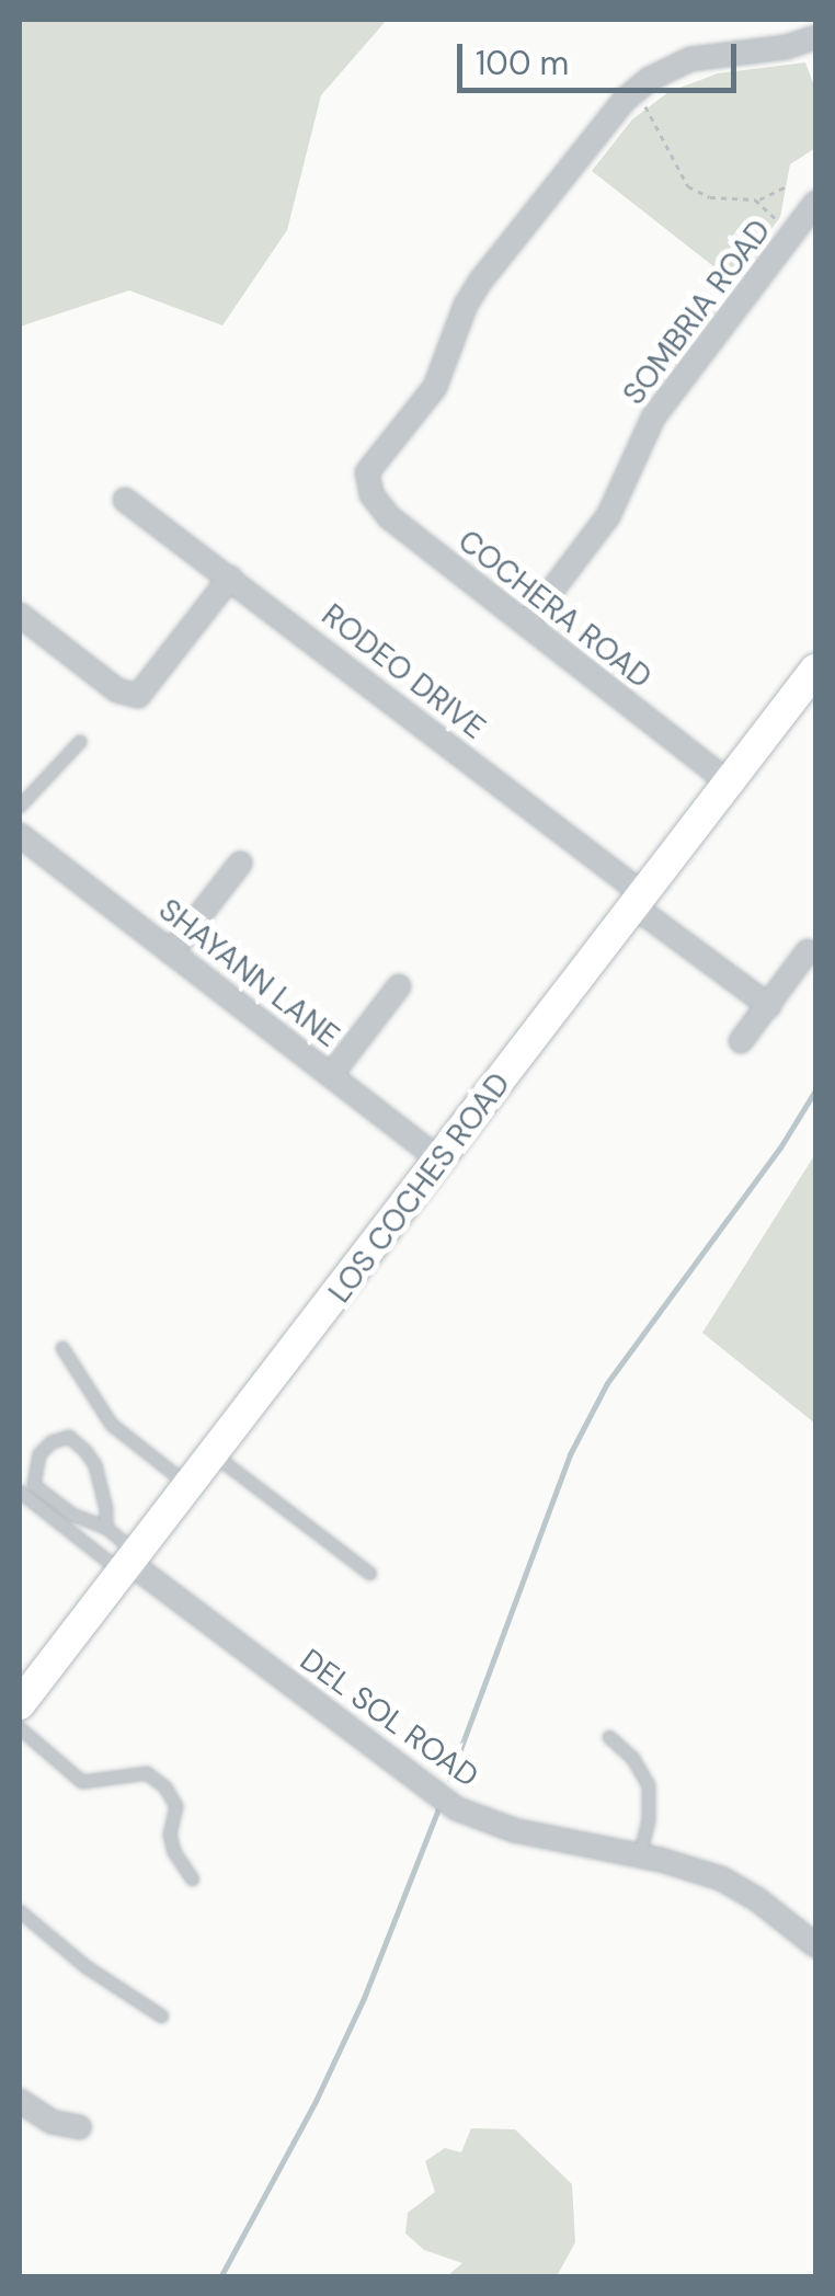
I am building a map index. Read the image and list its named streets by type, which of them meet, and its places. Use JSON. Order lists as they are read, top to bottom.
{
  "streets": {
    "main road": ["LOS COCHES ROAD"],
    "street": [
      "SOMBRIA ROAD",
      "COCHERA ROAD",
      "RODEO DRIVE",
      "SHAYANN LANE",
      "DEL SOL ROAD"
    ]
  },
  "crossings": [
    ["SOMBRIA ROAD", "COCHERA ROAD"],
    ["COCHERA ROAD", "LOS COCHES ROAD"],
    ["RODEO DRIVE", "LOS COCHES ROAD"],
    ["SHAYANN LANE", "LOS COCHES ROAD"],
    ["LOS COCHES ROAD", "DEL SOL ROAD"]
  ],
  "scale_bar": "100 m"
}
